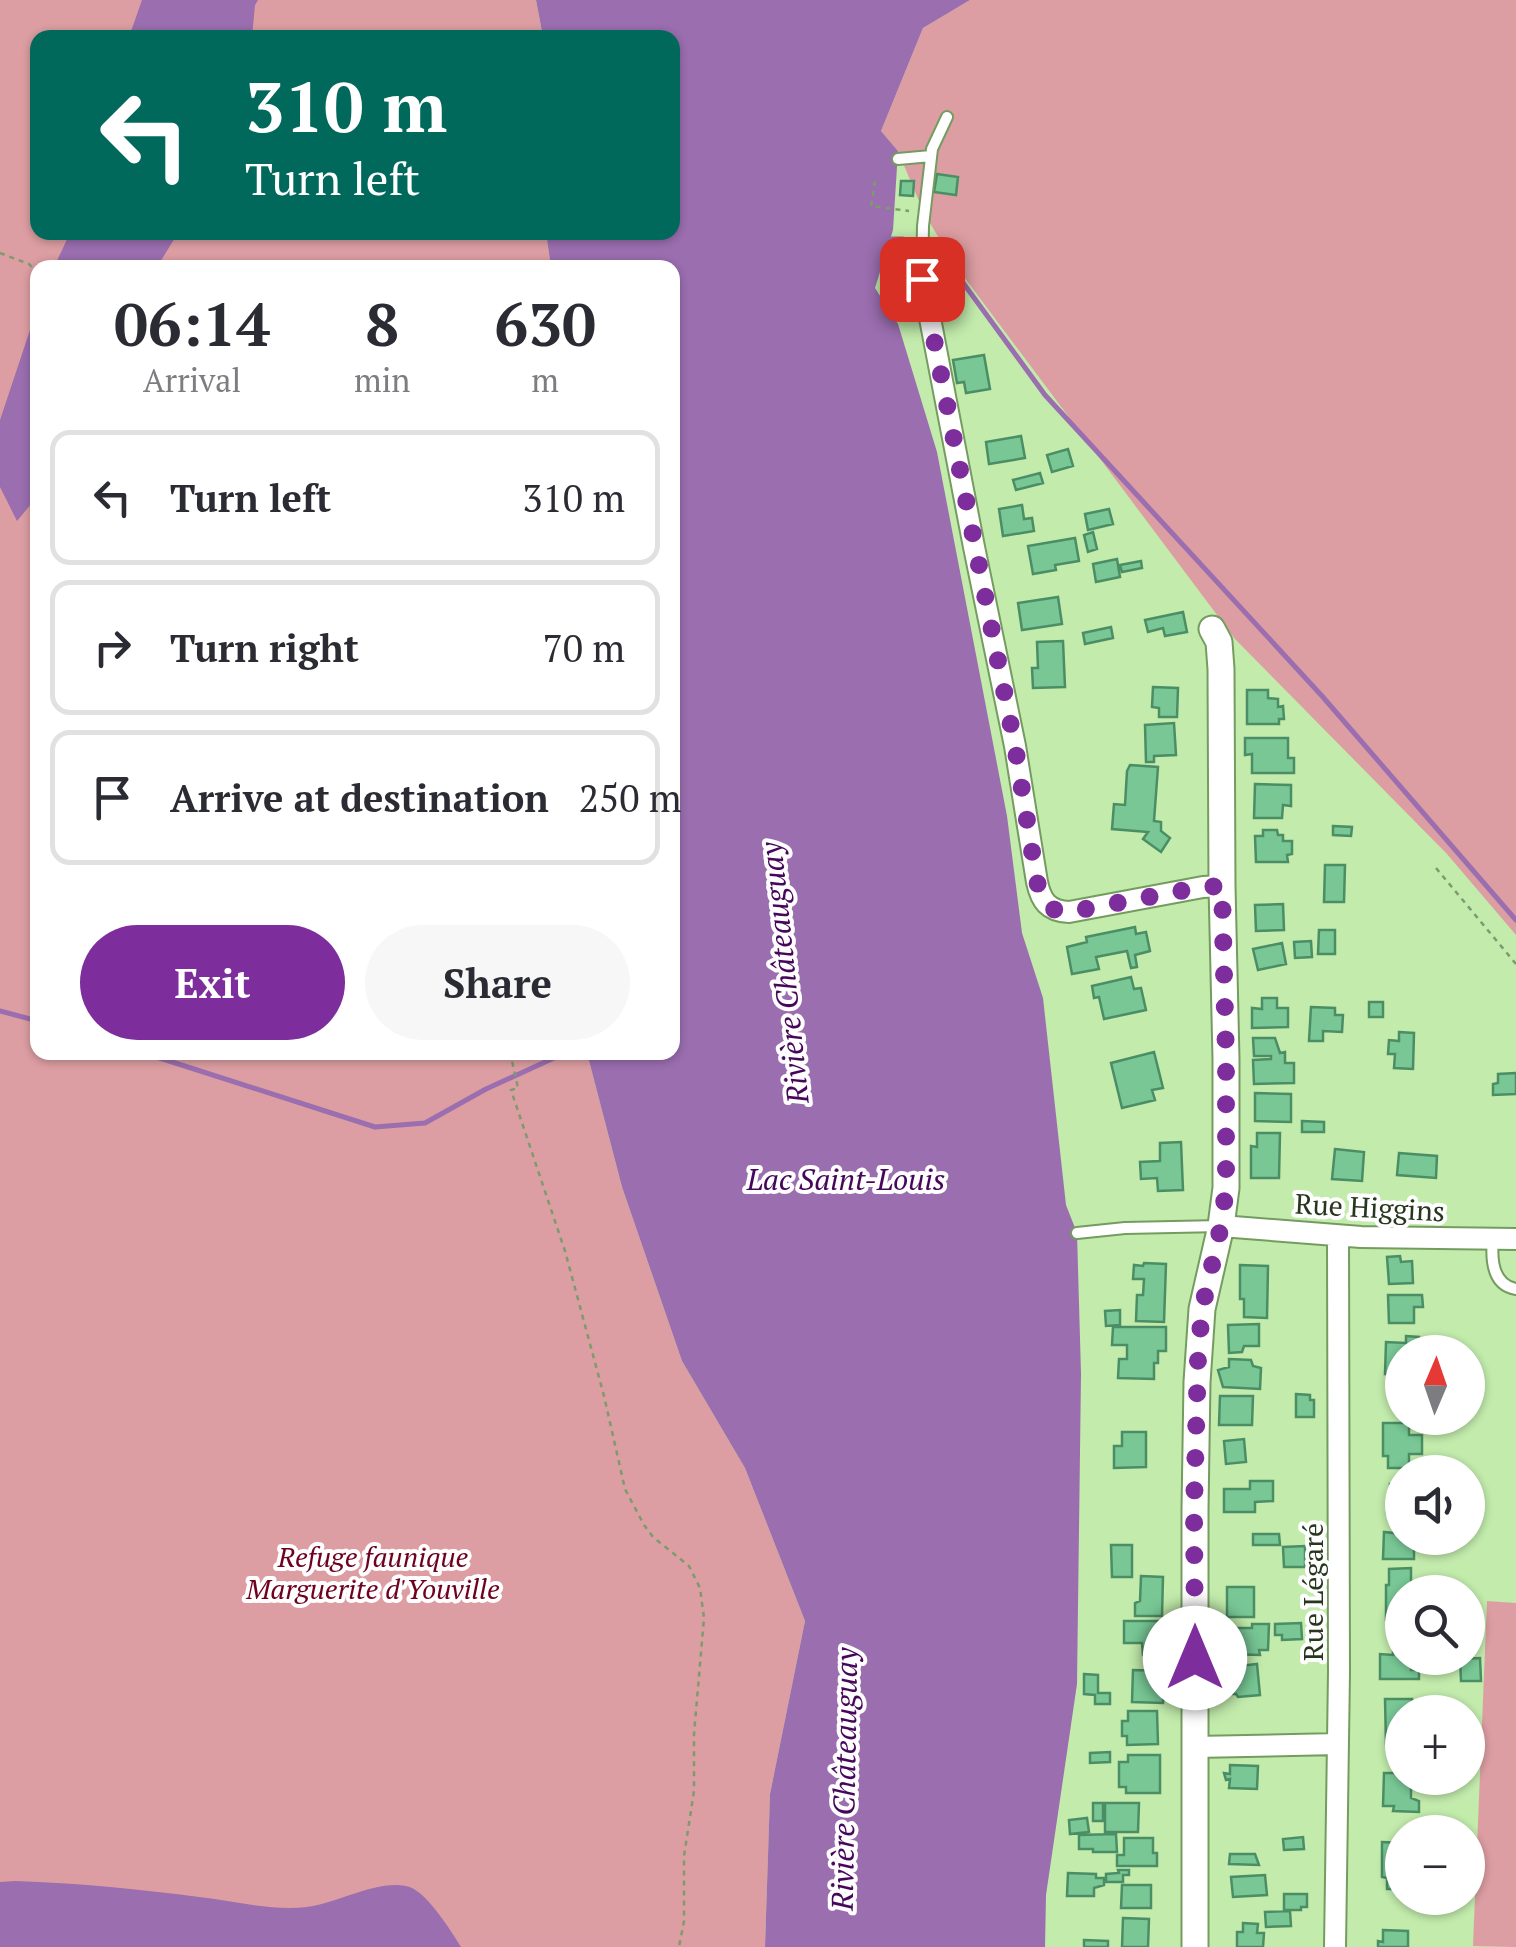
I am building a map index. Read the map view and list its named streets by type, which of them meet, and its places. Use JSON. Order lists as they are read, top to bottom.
{
  "streets": {
    "street": ["Rue Higgins", "Rue Légaré"]
  },
  "crossings": [
    ["Rue Higgins", "Rue Légaré"]
  ],
  "water": ["Rivière Châteauguay", "Lac Saint-Louis"],
  "parks": ["Refuge faunique Marguerite d'Youville"],
  "north": "top",
  "page": {
    "turn": ["310 m", "Turn left"],
    "eta": [
      "06:14",
      "Arrival",
      "8",
      "min",
      "630",
      "m"
    ],
    "list": [
      {
        "name": "Turn left",
        "value": "310 m"
      },
      {
        "name": "Turn right",
        "value": "70 m"
      },
      {
        "name": "Arrive at destination",
        "value": "250 m"
      }
    ],
    "buttons": ["Exit", "Share"],
    "map_buttons": ["+", "−"]
  }
}
